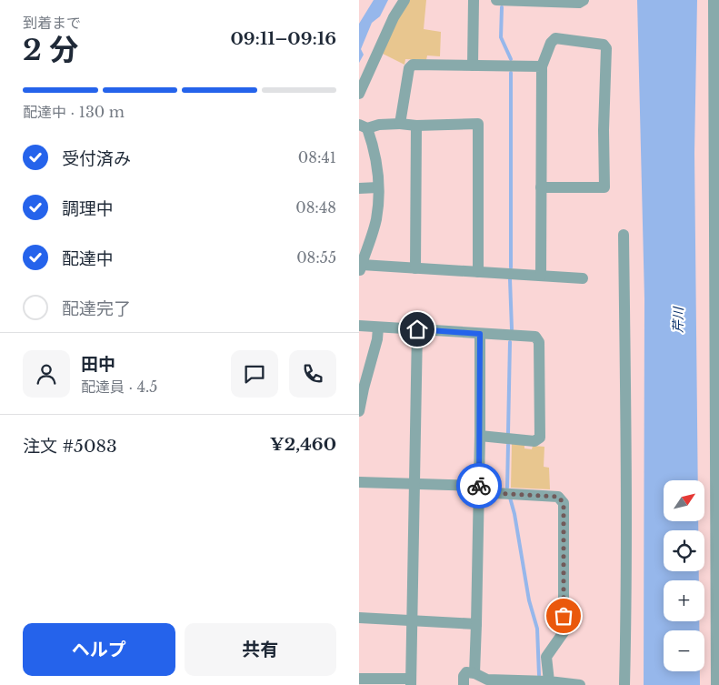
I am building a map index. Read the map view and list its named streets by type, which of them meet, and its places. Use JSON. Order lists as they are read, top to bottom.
{
  "water": ["芹川"],
  "north": "top right",
  "page": {
    "heading": ["2 分", "到着まで", "09:11–09:16"],
    "panel": [
      "田中",
      "配達員 · 4.5",
      "注文 #5083",
      "¥2,460"
    ],
    "bar": "配達中 · 130 m",
    "list": [
      ["受付済み", "08:41"],
      ["調理中", "08:48"],
      ["配達中", "08:55"],
      "配達完了"
    ],
    "map_buttons": ["+", "−"],
    "buttons": ["ヘルプ", "共有"]
  }
}
